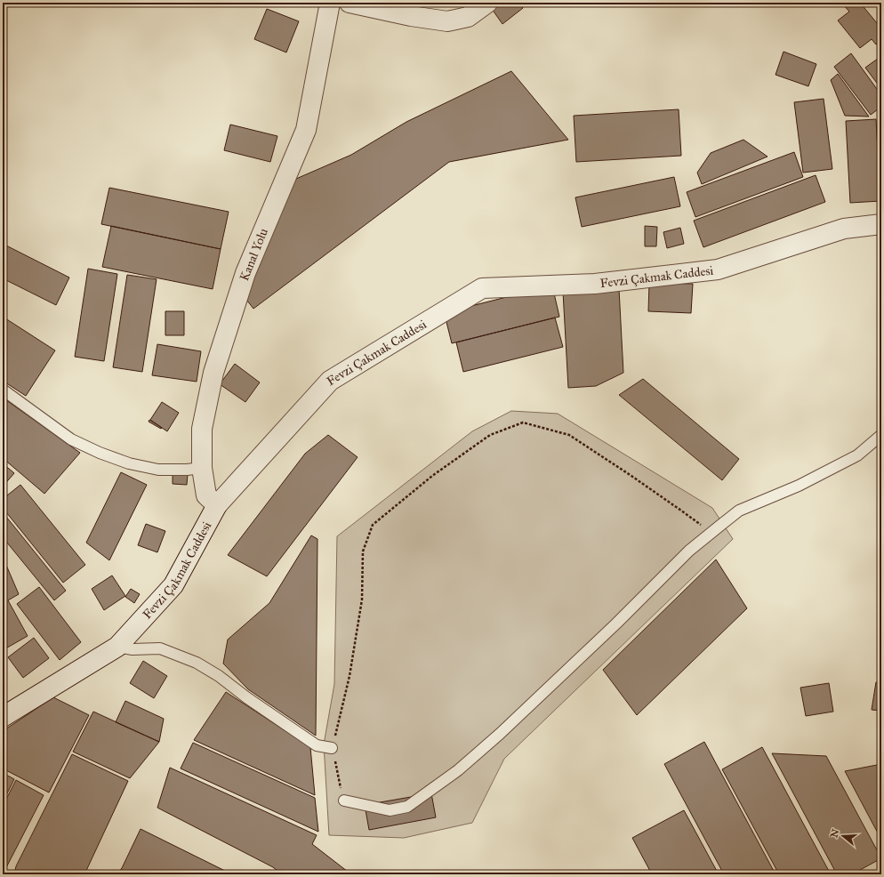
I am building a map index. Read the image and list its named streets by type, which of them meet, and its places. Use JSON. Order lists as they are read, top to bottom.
{
  "streets": {
    "street": ["Kanal Yolu", "Fevzi Çakmak Caddesi"]
  },
  "crossings": [
    ["Kanal Yolu", "Fevzi Çakmak Caddesi"]
  ],
  "north": "left"
}
